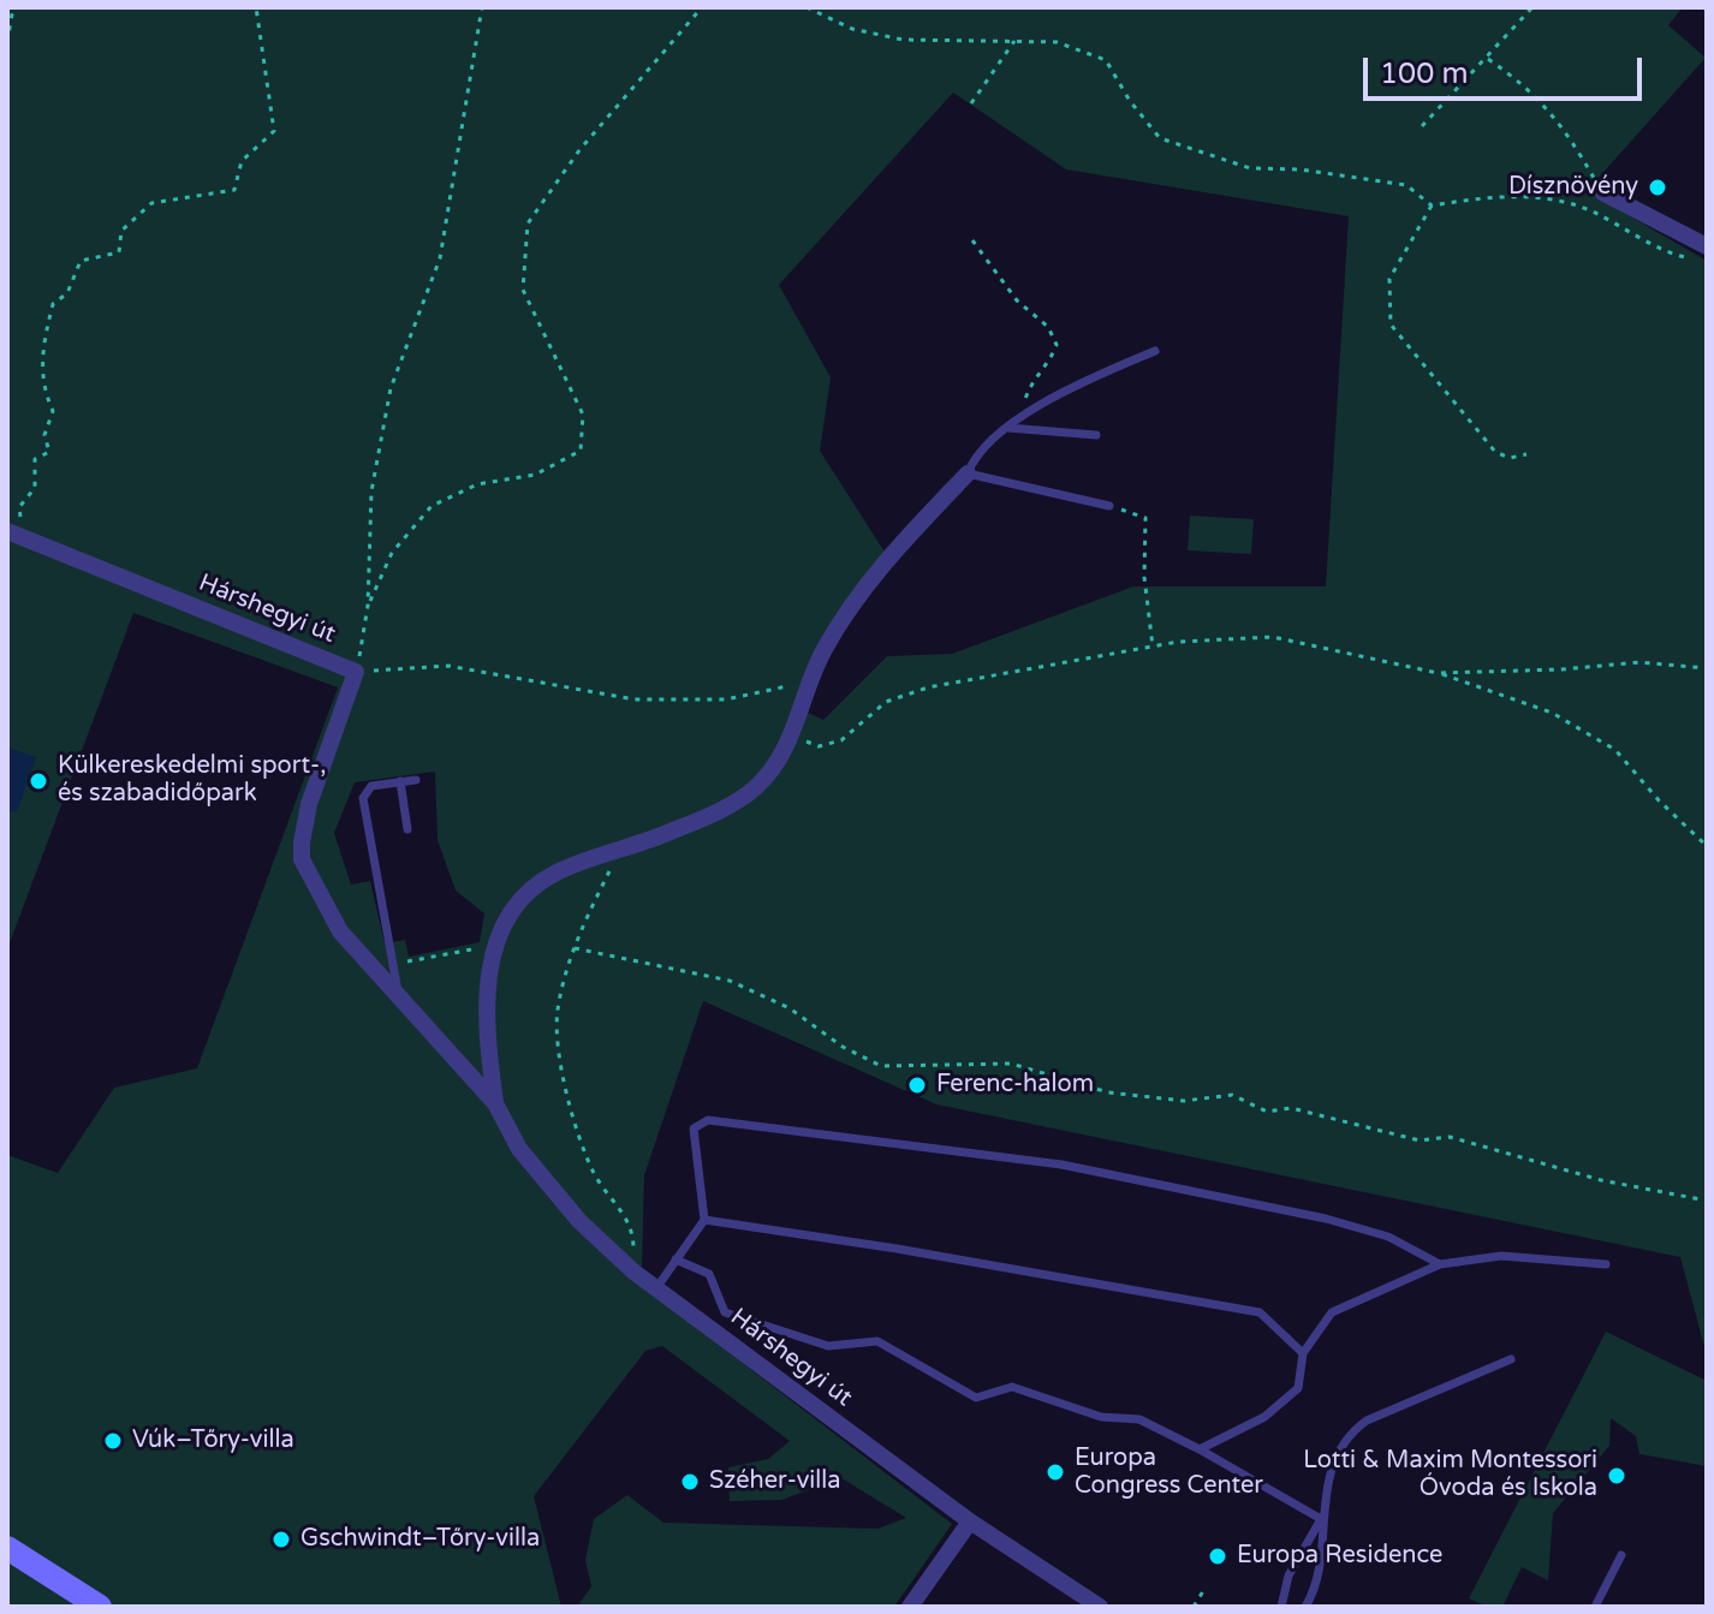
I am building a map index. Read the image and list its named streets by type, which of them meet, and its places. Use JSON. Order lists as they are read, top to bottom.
{
  "streets": {
    "street": ["Hárshegyi út"]
  },
  "places": [
    "Dísznövény",
    "Külkereskedelmi sport-, és szabadidőpark",
    "Ferenc-halom",
    "Vúk–Tőry-villa",
    "Europa Congress Center",
    "Lotti & Maxim Montessori Óvoda és Iskola",
    "Széher-villa",
    "Gschwindt–Tőry-villa",
    "Europa Residence"
  ],
  "scale_bar": "100 m"
}
